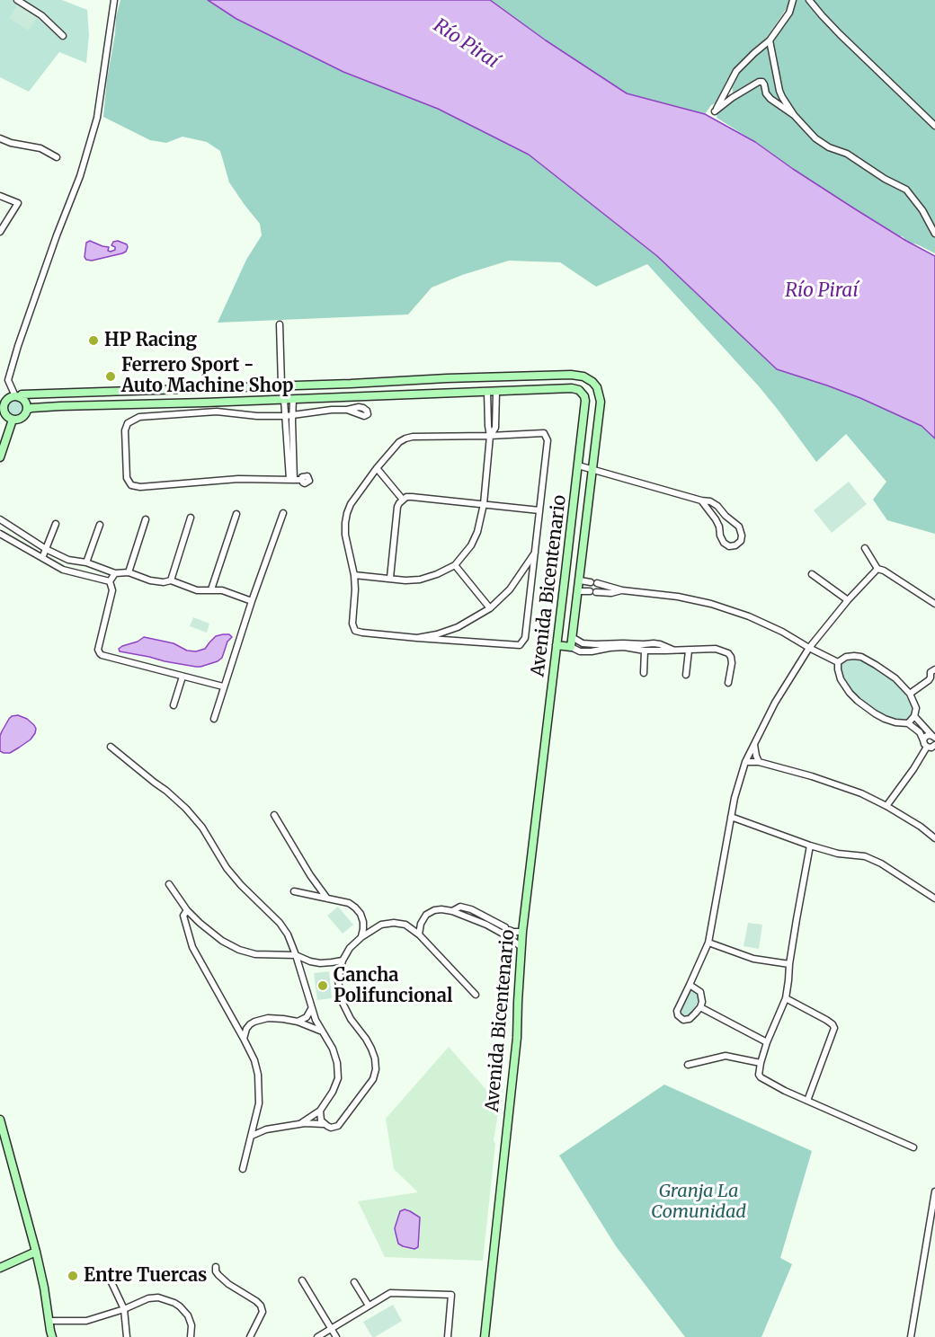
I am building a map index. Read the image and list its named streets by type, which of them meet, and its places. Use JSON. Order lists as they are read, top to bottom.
{
  "streets": {
    "street": ["Avenida Bicentenario"]
  },
  "water": ["Río Piraí"],
  "parks": ["Granja La Comunidad"],
  "places": [
    "HP Racing",
    "Ferrero Sport - Auto Machine Shop",
    "Cancha Polifuncional",
    "Entre Tuercas"
  ]
}
